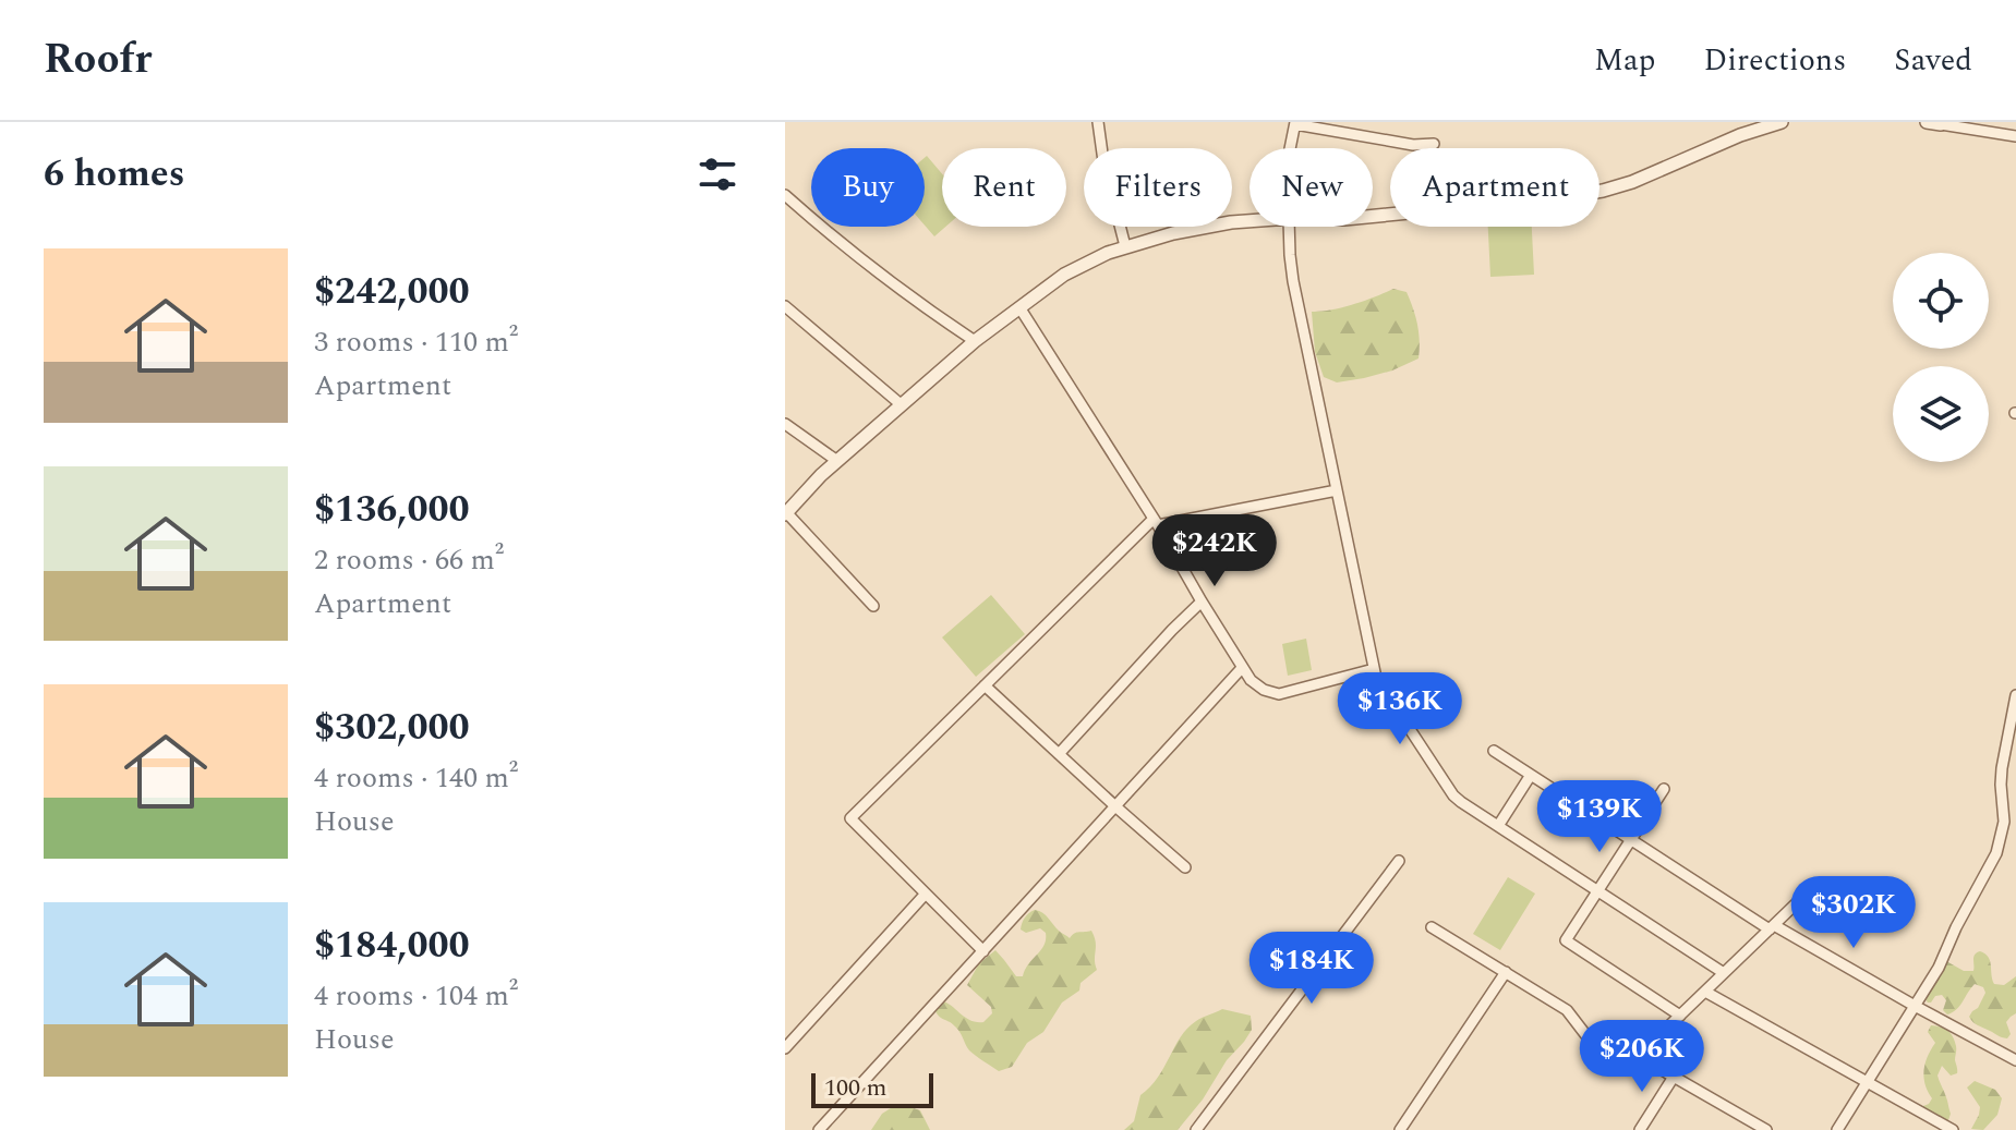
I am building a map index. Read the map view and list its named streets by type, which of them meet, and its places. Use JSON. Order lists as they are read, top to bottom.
{
  "scale_bar": "100 m",
  "page": {
    "header": "Roofr",
    "nav": ["Map", "Directions", "Saved"],
    "heading": "6 homes",
    "chip": [
      "Buy",
      "Rent",
      "Filters",
      "New",
      "Apartment"
    ],
    "list": [
      {
        "name": "$242,000",
        "note": "3 rooms · 110 m² · Apartment"
      },
      {
        "name": "$136,000",
        "note": "2 rooms · 66 m² · Apartment"
      },
      {
        "name": "$302,000",
        "note": "4 rooms · 140 m² · House"
      },
      {
        "name": "$184,000",
        "note": "4 rooms · 104 m² · House"
      }
    ],
    "price": [
      "$242K",
      "$136K",
      "$139K",
      "$302K",
      "$184K",
      "$206K"
    ],
    "scale": "100 m"
  }
}
